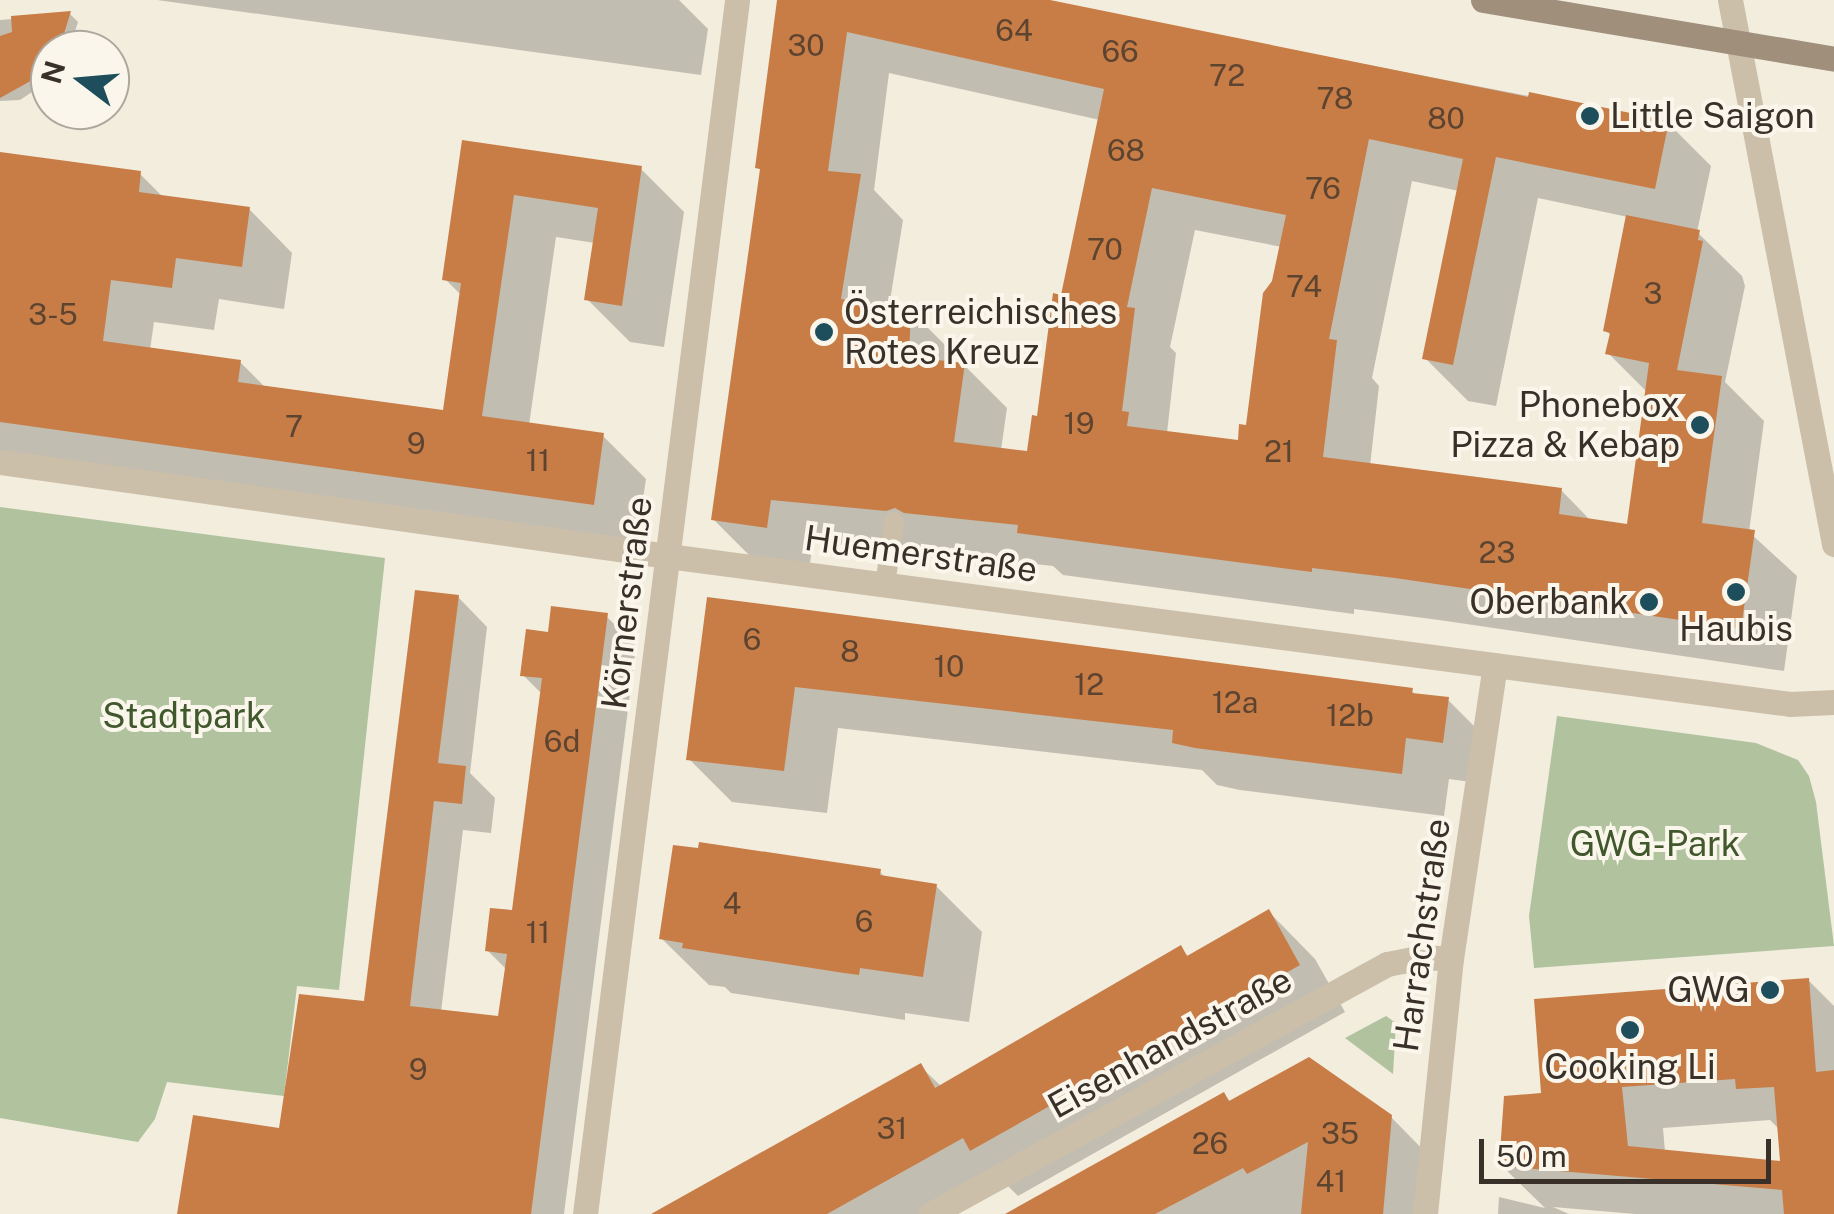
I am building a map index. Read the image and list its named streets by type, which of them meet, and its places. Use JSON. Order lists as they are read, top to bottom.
{
  "streets": {
    "street": [
      "Huemerstraße",
      "Körnerstraße",
      "Harrachstraße",
      "Eisenhandstraße"
    ]
  },
  "crossings": [
    ["Huemerstraße", "Körnerstraße"],
    ["Huemerstraße", "Harrachstraße"],
    ["Harrachstraße", "Eisenhandstraße"]
  ],
  "parks": ["Stadtpark", "GWG-Park"],
  "places": [
    "Little Saigon",
    "Österreichisches Rotes Kreuz",
    "Phonebox Pizza & Kebap",
    "Haubis",
    "Oberbank",
    "GWG",
    "Cooking Li"
  ],
  "house_numbers": [
    "64",
    "30",
    "66",
    "72",
    "78",
    "80",
    "68",
    "76",
    "70",
    "74",
    "3",
    "3-5",
    "19",
    "7",
    "9",
    "21",
    "11",
    "23",
    "6",
    "8",
    "10",
    "12",
    "12a",
    "12b",
    "6d",
    "4",
    "6",
    "11",
    "9",
    "31",
    "35",
    "26",
    "41"
  ],
  "scale_bar": "50 m",
  "north": "left"
}
